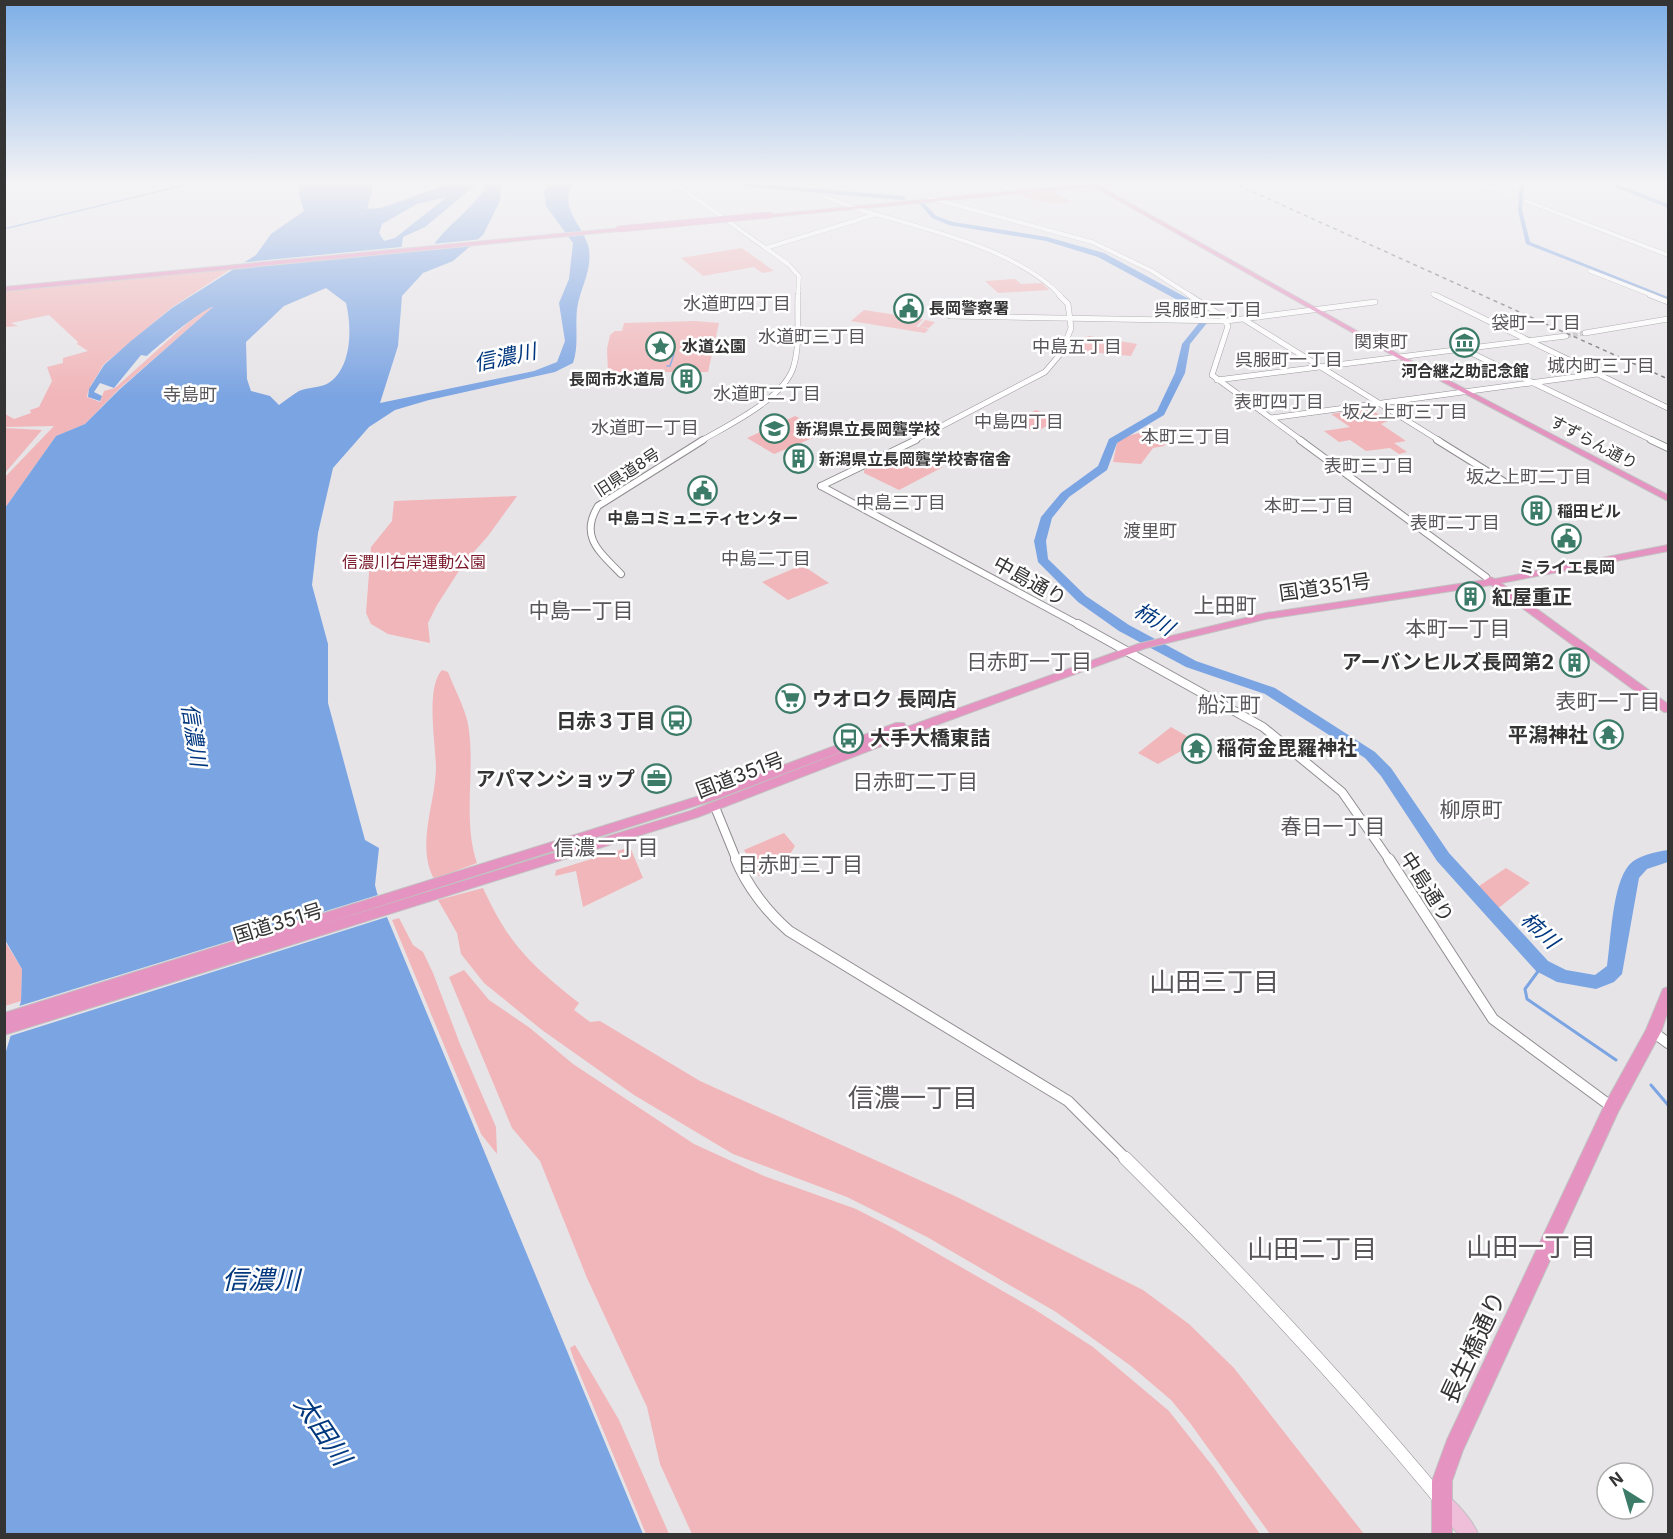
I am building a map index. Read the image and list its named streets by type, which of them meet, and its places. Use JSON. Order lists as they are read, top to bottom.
{
  "streets": {
    "highway": ["すずらん通り", "国道351号", "長生橋通り"],
    "street": ["旧県道8号", "中島通り"]
  },
  "crossings": [
    ["中島通り", "国道351号"],
    ["中島通り", "長生橋通り"]
  ],
  "districts": [
    "水道町四丁目",
    "呉服町二丁目",
    "袋町一丁目",
    "水道町三丁目",
    "関東町",
    "中島五丁目",
    "呉服町一丁目",
    "城内町三丁目",
    "水道町二丁目",
    "寺島町",
    "表町四丁目",
    "坂之上町三丁目",
    "中島四丁目",
    "水道町一丁目",
    "本町三丁目",
    "表町三丁目",
    "坂之上町二丁目",
    "中島三丁目",
    "本町二丁目",
    "表町二丁目",
    "渡里町",
    "中島二丁目",
    "上田町",
    "中島一丁目",
    "本町一丁目",
    "日赤町一丁目",
    "表町一丁目",
    "船江町",
    "日赤町二丁目",
    "柳原町",
    "春日一丁目",
    "信濃二丁目",
    "日赤町三丁目",
    "山田三丁目",
    "信濃一丁目",
    "山田一丁目",
    "山田二丁目"
  ],
  "water": ["信濃川", "柿川", "太田川"],
  "parks": ["信濃川右岸運動公園"],
  "places": {
    "public building": ["長岡警察署", "中島コミュニティセンター", "ミライエ長岡"],
    "museum": ["河合継之助記念館"],
    "place": ["水道公園"],
    "building": [
      "長岡市水道局",
      "新潟県立長岡聾学校寄宿舎",
      "稲田ビル",
      "紅屋重正",
      "アーバンヒルズ長岡第2"
    ],
    "school or university": ["新潟県立長岡聾学校"],
    "supermarket": ["ウオロク 長岡店"],
    "bus stop": ["日赤３丁目", "大手大橋東詰"],
    "temple": ["平潟神社", "稲荷金毘羅神社"],
    "office": ["アパマンショップ"]
  },
  "north": "top left"
}
